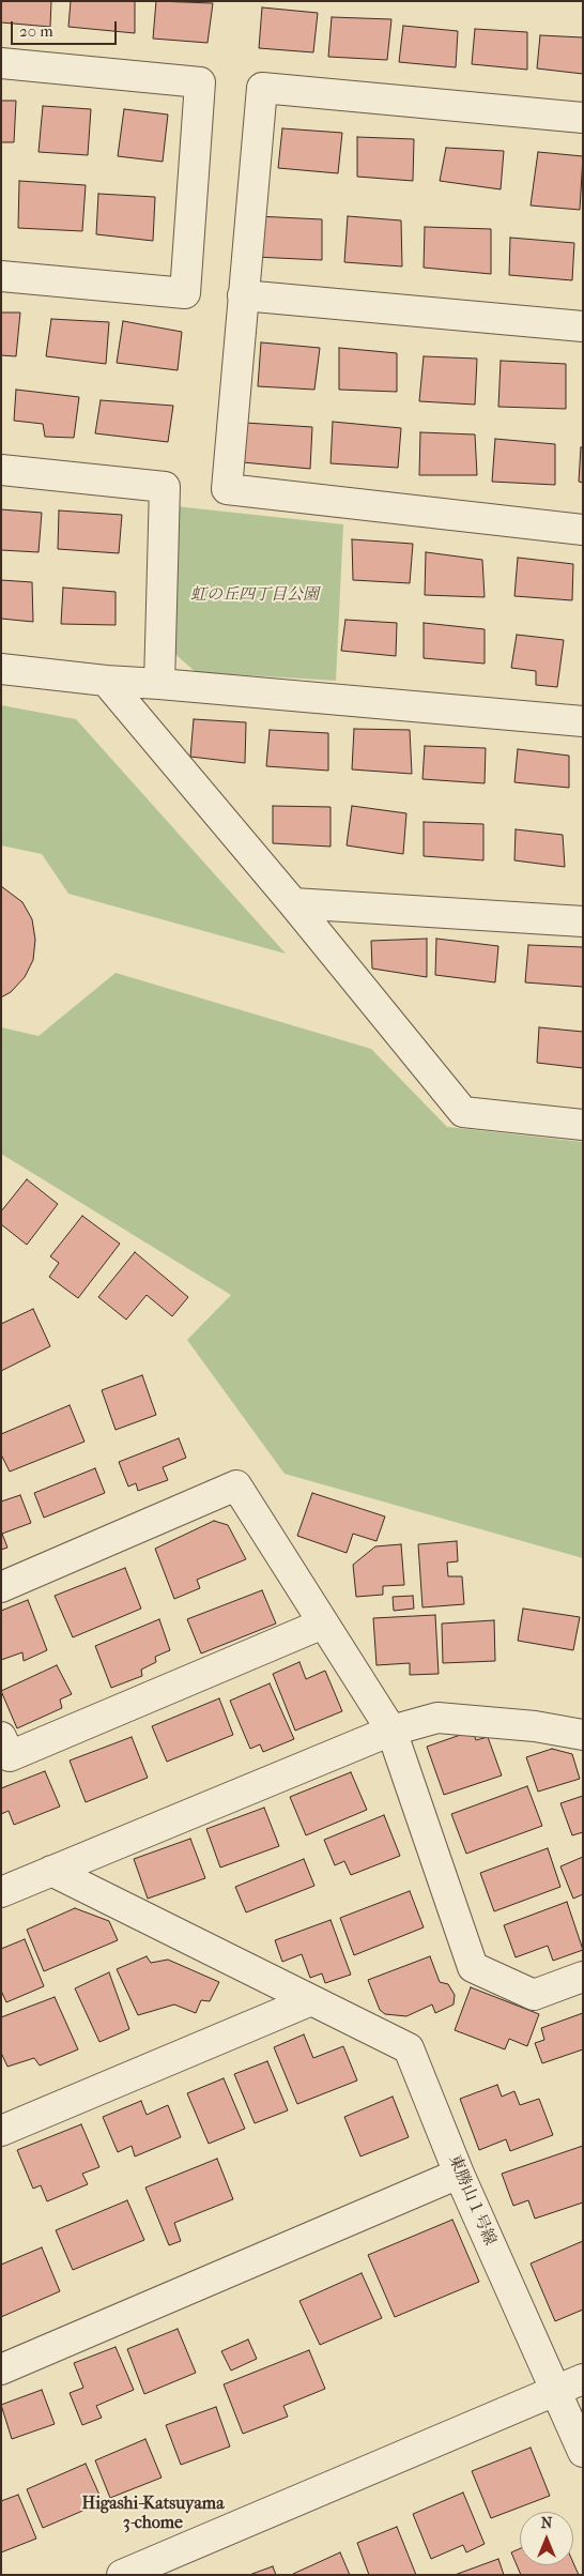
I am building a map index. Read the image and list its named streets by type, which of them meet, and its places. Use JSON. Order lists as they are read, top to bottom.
{
  "streets": {
    "street": ["東勝山１号線"]
  },
  "districts": ["Higashi-Katsuyama 3-chome"],
  "parks": ["虹の丘四丁目公園"],
  "scale_bar": "20 m",
  "north": "top"
}
